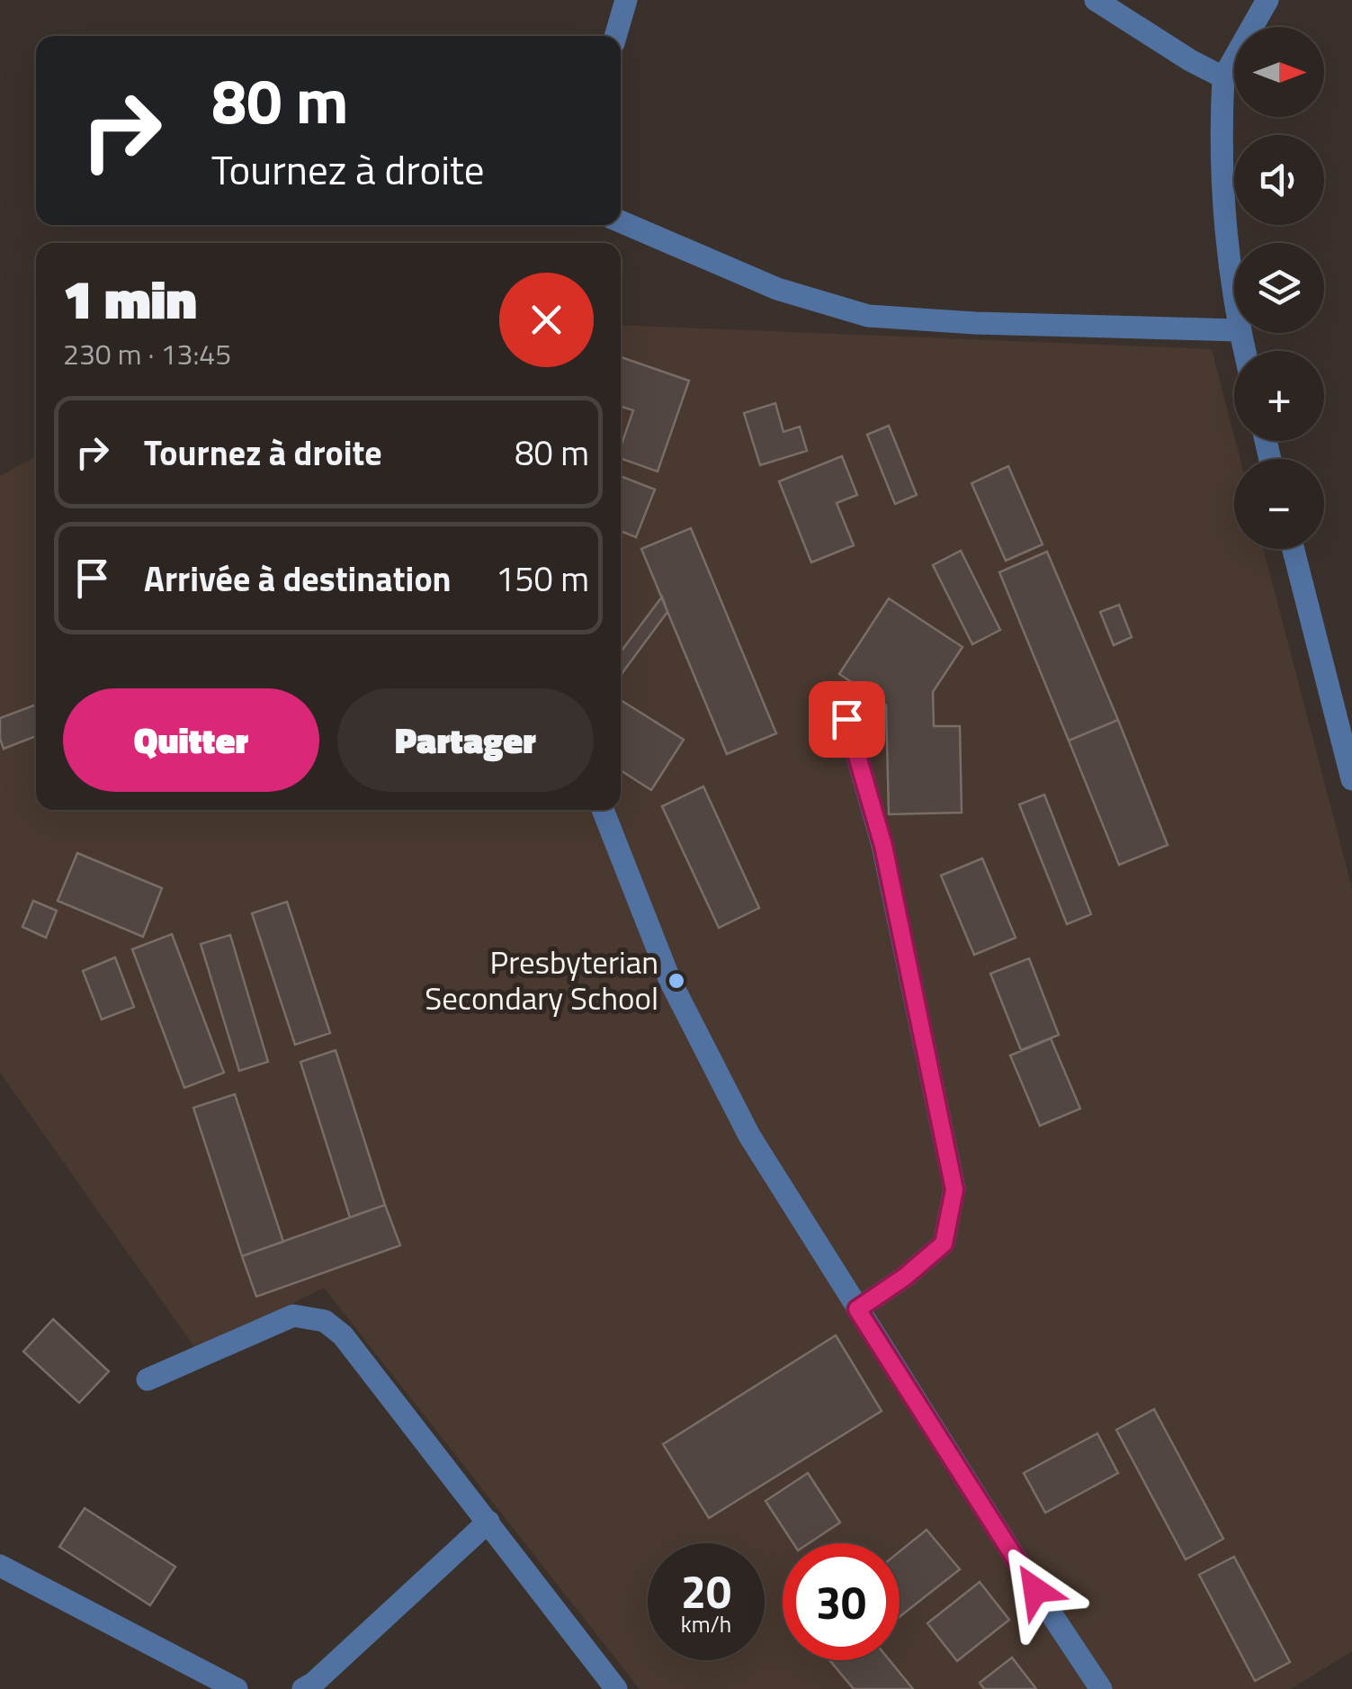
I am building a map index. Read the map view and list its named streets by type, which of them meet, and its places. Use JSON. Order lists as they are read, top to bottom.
{
  "places": ["Presbyterian Secondary School"],
  "north": "right",
  "page": {
    "map_buttons": ["+", "−"],
    "turn": ["80 m", "Tournez à droite"],
    "heading": ["1 min", "230 m · 13:45"],
    "list": [
      {
        "name": "Tournez à droite",
        "value": "80 m"
      },
      {
        "name": "Arrivée à destination",
        "value": "150 m"
      }
    ],
    "buttons": ["Quitter", "Partager"],
    "speed": "20 km/h",
    "limit": "30"
  }
}
